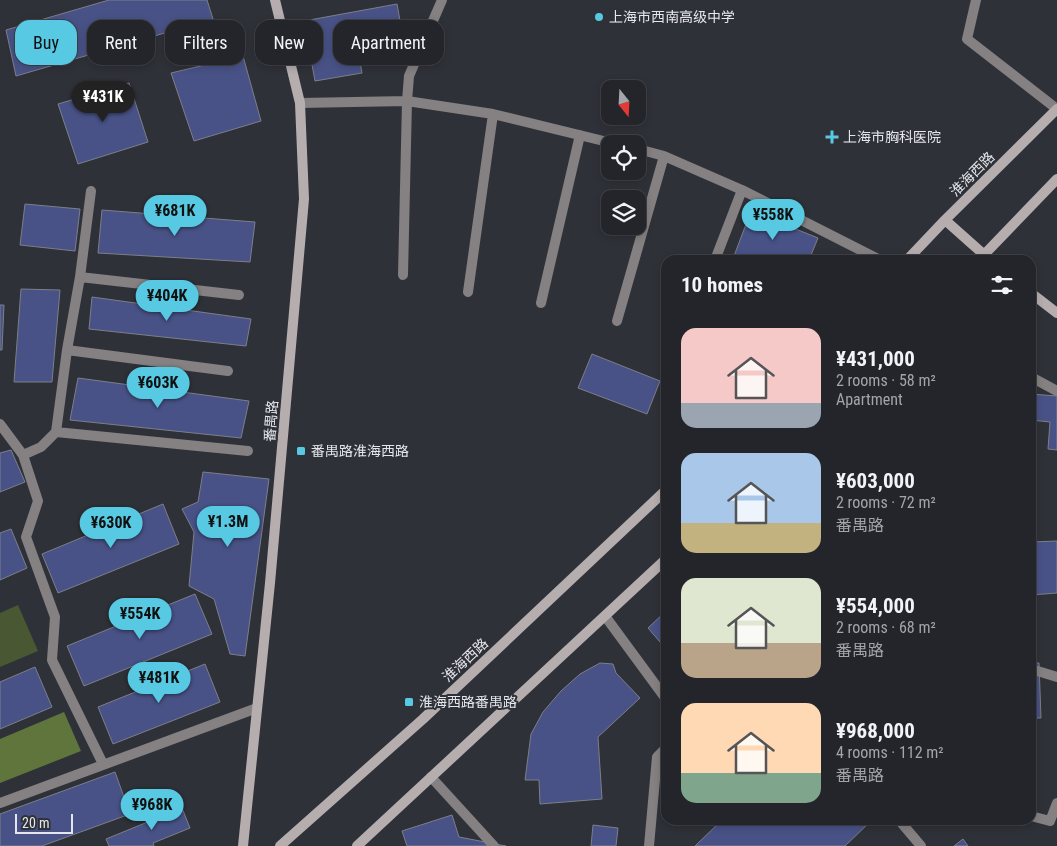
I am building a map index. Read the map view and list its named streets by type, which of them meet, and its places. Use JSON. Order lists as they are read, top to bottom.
{
  "streets": {
    "main road": ["淮海西路", "番禺路"]
  },
  "places": {
    "other": ["上海市西南高级中学"],
    "health": ["上海市胸科医院"],
    "transit": ["番禺路淮海西路", "淮海西路番禺路"]
  },
  "scale_bar": "20 m",
  "north": "bottom",
  "page": {
    "chip": [
      "Buy",
      "Rent",
      "Filters",
      "New",
      "Apartment"
    ],
    "price": [
      "¥431K",
      "¥681K",
      "¥558K",
      "¥404K",
      "¥603K",
      "¥1.3M",
      "¥630K",
      "¥554K",
      "¥481K",
      "¥968K"
    ],
    "heading": "10 homes",
    "list": [
      {
        "name": "¥431,000",
        "note": "2 rooms · 58 m² · Apartment"
      },
      {
        "name": "¥603,000",
        "note": "2 rooms · 72 m² · 番禺路"
      },
      {
        "name": "¥554,000",
        "note": "2 rooms · 68 m² · 番禺路"
      },
      {
        "name": "¥968,000",
        "note": "4 rooms · 112 m² · 番禺路"
      }
    ],
    "scale": "20 m"
  }
}
